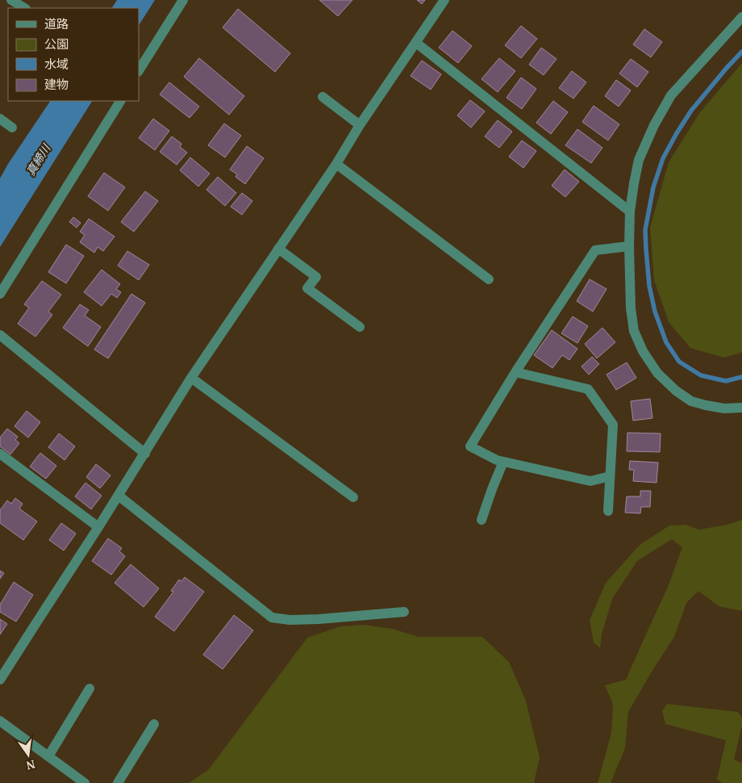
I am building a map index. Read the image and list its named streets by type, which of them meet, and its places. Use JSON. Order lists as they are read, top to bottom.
{
  "water": ["真締川"],
  "legend": [
    "道路",
    "公園",
    "水域",
    "建物"
  ],
  "north": "bottom"
}
